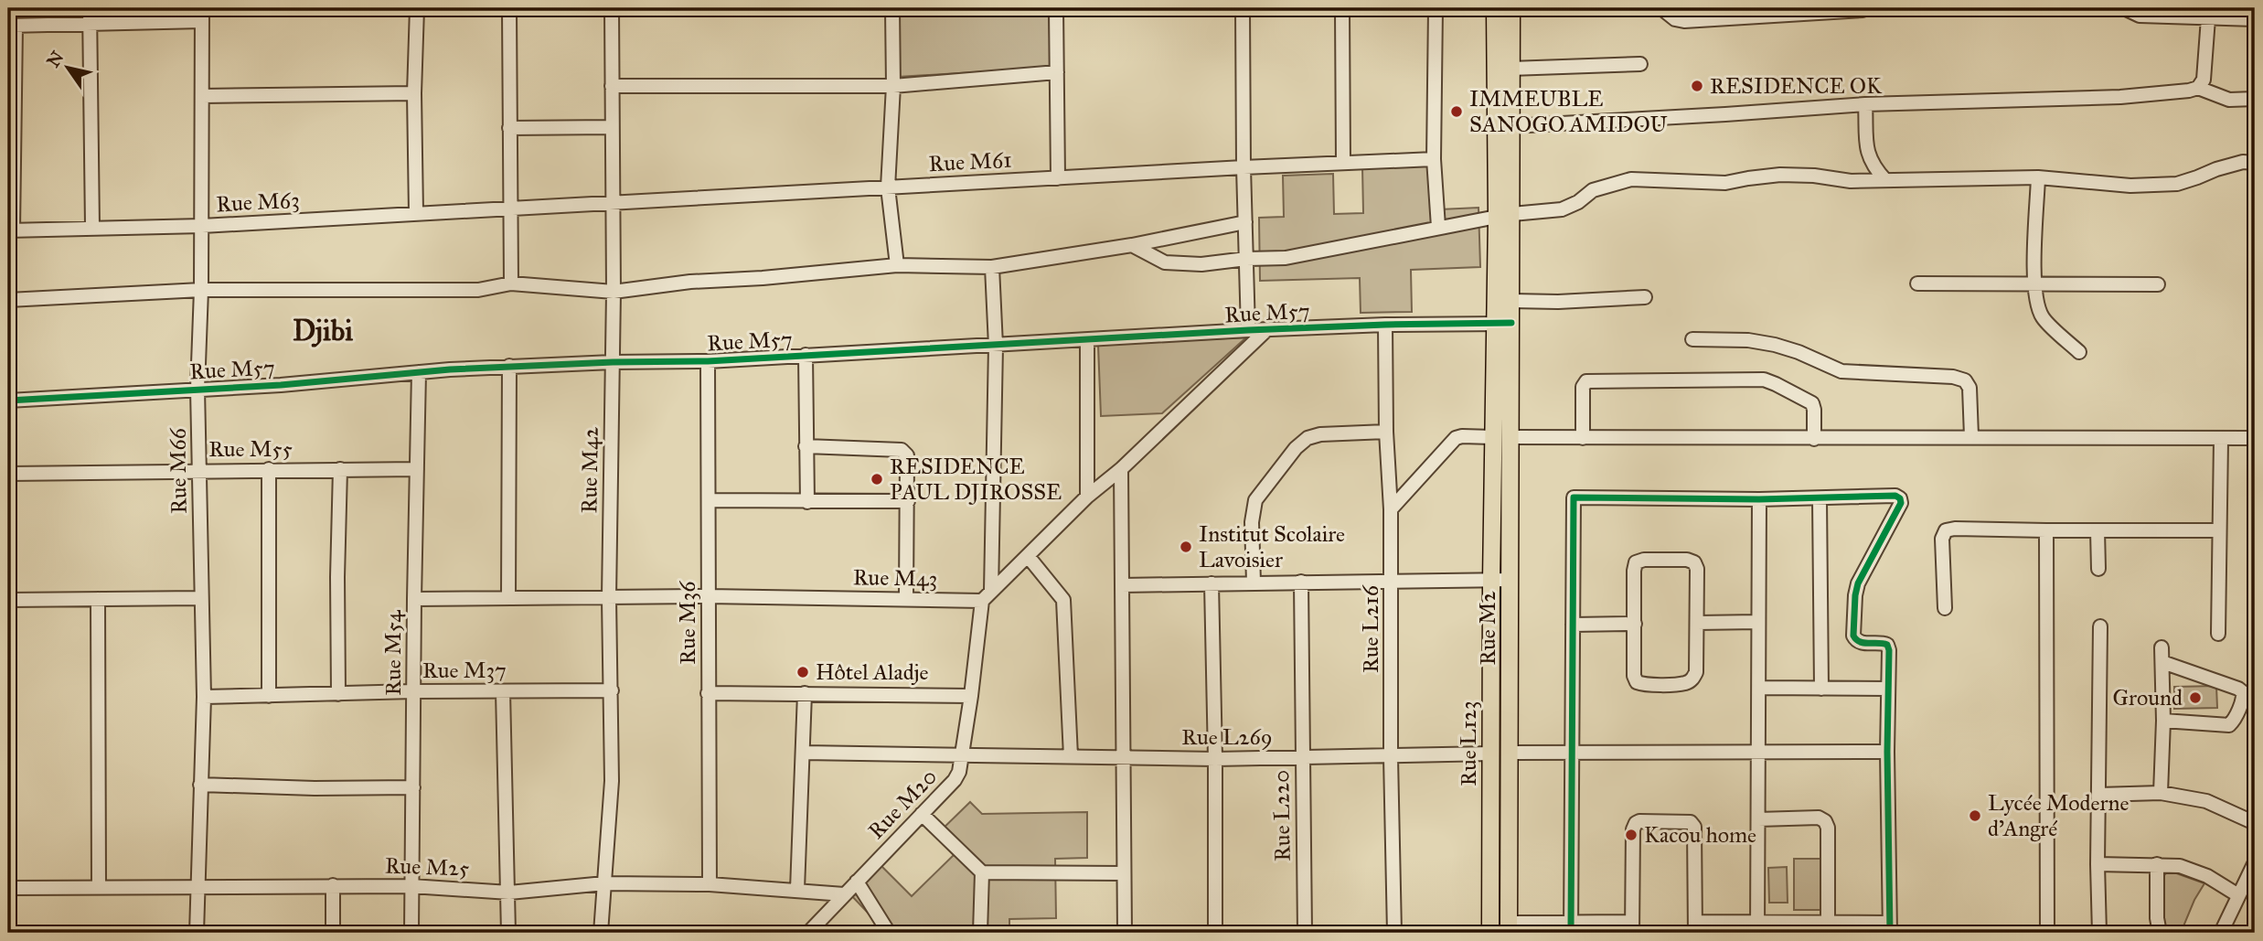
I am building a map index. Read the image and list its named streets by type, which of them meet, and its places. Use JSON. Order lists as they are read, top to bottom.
{
  "streets": {
    "main road": ["Rue M2", "Rue L123"],
    "street": [
      "Rue M61",
      "Rue M63",
      "Rue M57",
      "Rue M55",
      "Rue M42",
      "Rue M66",
      "Rue M43",
      "Rue M36",
      "Rue L216",
      "Rue M54",
      "Rue M37",
      "Rue L269",
      "Rue M20",
      "Rue L220",
      "Rue M25"
    ]
  },
  "crossings": [
    ["Rue M61", "Rue M63"],
    ["Rue M61", "Rue M42"],
    ["Rue M63", "Rue M66"],
    ["Rue M57", "Rue M42"],
    ["Rue M57", "Rue M66"],
    ["Rue M57", "Rue M36"],
    ["Rue M57", "Rue M2"],
    ["Rue M57", "Rue L216"],
    ["Rue M57", "Rue M54"],
    ["Rue M57", "Rue L123"],
    ["Rue M57", "Rue M20"],
    ["Rue M55", "Rue M66"],
    ["Rue M55", "Rue M54"],
    ["Rue M42", "Rue M43"],
    ["Rue M42", "Rue M37"],
    ["Rue M42", "Rue M25"],
    ["Rue M66", "Rue M37"],
    ["Rue M66", "Rue M25"],
    ["Rue M43", "Rue M36"],
    ["Rue M43", "Rue M54"],
    ["Rue M43", "Rue M20"],
    ["Rue M36", "Rue M25"],
    ["Rue M2", "Rue L123"],
    ["Rue L216", "Rue L269"],
    ["Rue M54", "Rue M37"],
    ["Rue M54", "Rue M25"],
    ["Rue L269", "Rue L123"],
    ["Rue L269", "Rue M20"],
    ["Rue L269", "Rue L220"],
    ["Rue M20", "Rue M25"]
  ],
  "districts": ["Djibi"],
  "places": [
    "RESIDENCE OK",
    "IMMEUBLE SANOGO AMIDOU",
    "RESIDENCE PAUL DJIROSSE",
    "Institut Scolaire Lavoisier",
    "Hôtel Aladje",
    "Ground",
    "Lycée Moderne d'Angré",
    "Kacou home"
  ],
  "north": "top left"
}
